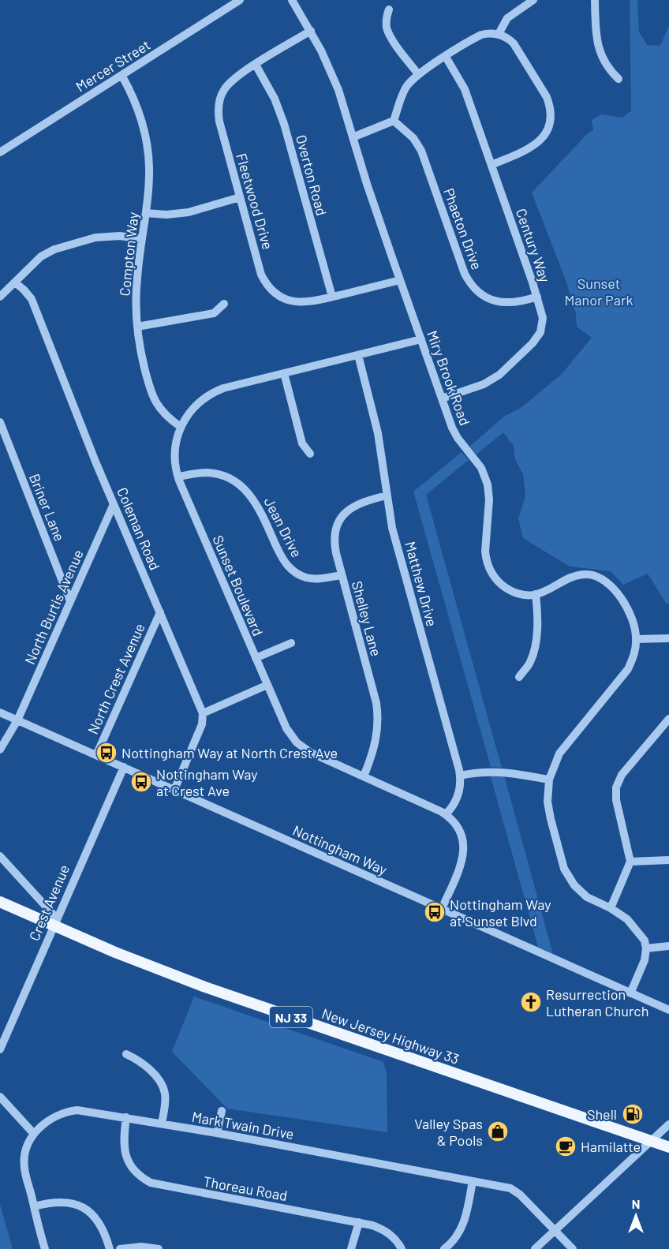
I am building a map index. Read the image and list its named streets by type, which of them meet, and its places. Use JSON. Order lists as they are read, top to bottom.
{
  "streets": {
    "main road": ["NJ 33", "New Jersey Highway 33"],
    "street": [
      "Mercer Street",
      "Overton Road",
      "Fleetwood Drive",
      "Phaeton Drive",
      "Century Way",
      "Compton Way",
      "Miry Brook Road",
      "Briner Lane",
      "Jean Drive",
      "Coleman Road",
      "Matthew Drive",
      "Sunset Boulevard",
      "North Burtis Avenue",
      "Shelley Lane",
      "North Crest Avenue",
      "Nottingham Way",
      "Crest Avenue",
      "Mark Twain Drive",
      "Thoreau Road"
    ]
  },
  "crossings": [
    ["Mercer Street", "Compton Way"],
    ["Overton Road", "Fleetwood Drive"],
    ["Fleetwood Drive", "Miry Brook Road"],
    ["Phaeton Drive", "Century Way"],
    ["Century Way", "Miry Brook Road"],
    ["Compton Way", "Sunset Boulevard"],
    ["Miry Brook Road", "Sunset Boulevard"],
    ["Briner Lane", "North Burtis Avenue"],
    ["Jean Drive", "Sunset Boulevard"],
    ["Jean Drive", "Shelley Lane"],
    ["Coleman Road", "North Burtis Avenue"],
    ["Coleman Road", "North Crest Avenue"],
    ["Matthew Drive", "Sunset Boulevard"],
    ["Matthew Drive", "Shelley Lane"],
    ["Sunset Boulevard", "Shelley Lane"],
    ["Sunset Boulevard", "Nottingham Way"],
    ["North Burtis Avenue", "Nottingham Way"],
    ["North Crest Avenue", "Nottingham Way"],
    ["Nottingham Way", "Crest Avenue"],
    ["Crest Avenue", "New Jersey Highway 33"],
    ["Mark Twain Drive", "Thoreau Road"]
  ],
  "parks": ["Sunset Manor Park"],
  "places": {
    "bus stop": ["Nottingham Way at North Crest Ave", "Nottingham Way at Crest Ave", "Nottingham Way at Sunset Blvd"],
    "church": ["Resurrection Lutheran Church"],
    "fuel station": ["Shell"],
    "shop": ["Valley Spas & Pools"],
    "cafe": ["Hamilatte"]
  },
  "north": "top"
}
